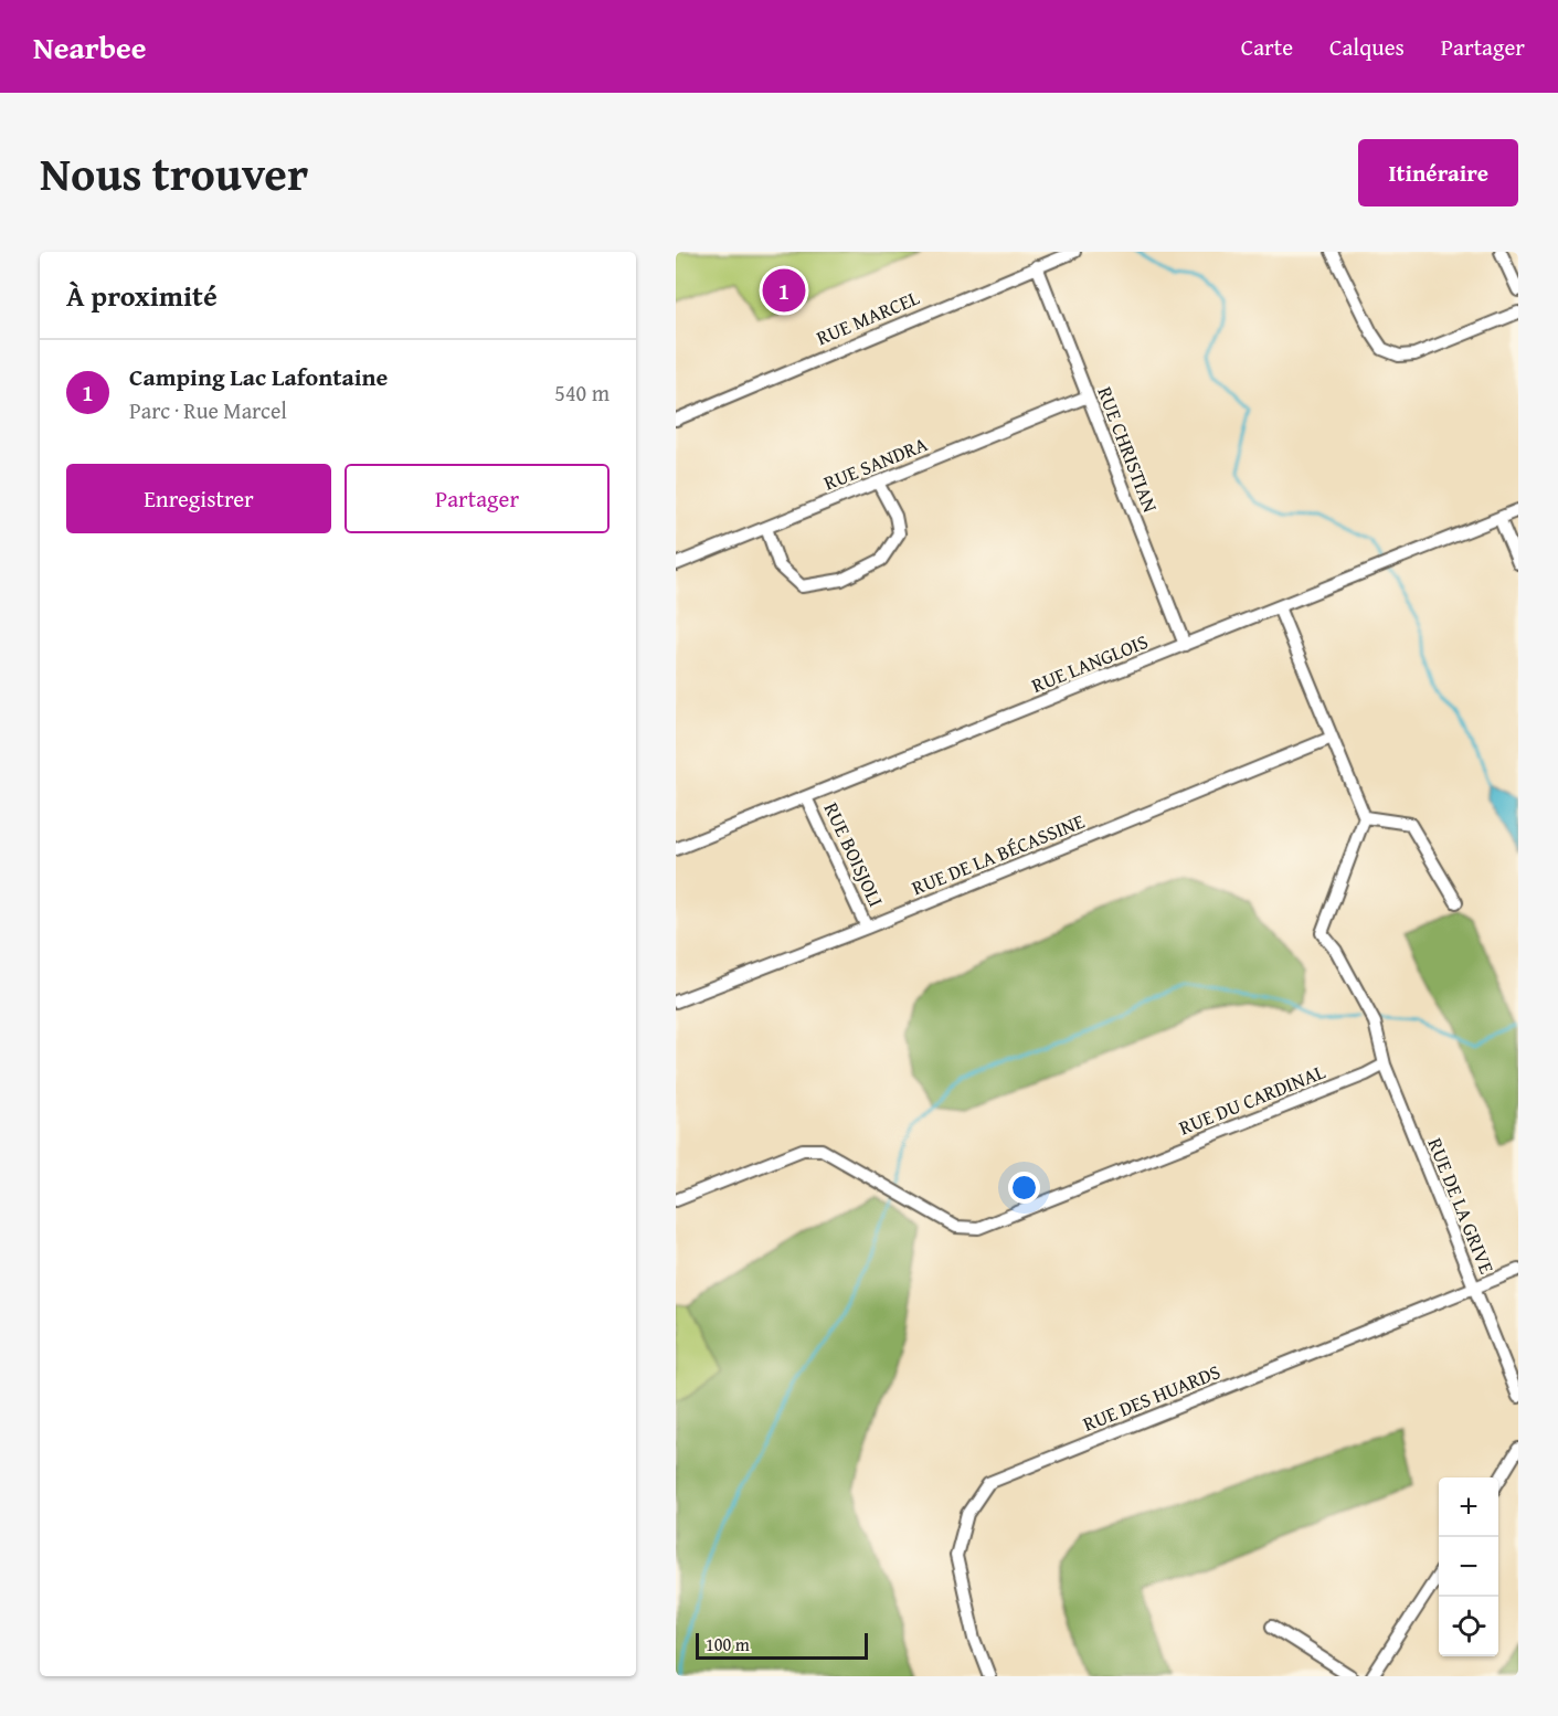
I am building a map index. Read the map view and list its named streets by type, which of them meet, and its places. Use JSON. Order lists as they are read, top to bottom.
{
  "streets": {
    "street": [
      "RUE MARCEL",
      "RUE CHRISTIAN",
      "RUE SANDRA",
      "RUE LANGLOIS",
      "RUE BOISJOLI",
      "RUE DE LA BÉCASSINE",
      "RUE DU CARDINAL",
      "RUE DE LA GRIVE",
      "RUE DES HUARDS"
    ]
  },
  "crossings": [
    ["RUE MARCEL", "RUE CHRISTIAN"],
    ["RUE CHRISTIAN", "RUE SANDRA"],
    ["RUE CHRISTIAN", "RUE LANGLOIS"],
    ["RUE LANGLOIS", "RUE BOISJOLI"],
    ["RUE BOISJOLI", "RUE DE LA BÉCASSINE"],
    ["RUE DU CARDINAL", "RUE DE LA GRIVE"],
    ["RUE DE LA GRIVE", "RUE DES HUARDS"]
  ],
  "scale_bar": "100 m",
  "page": {
    "header": "Nearbee",
    "nav": ["Carte", "Calques", "Partager"],
    "title": "Nous trouver",
    "buttons": [
      "Itinéraire",
      ["Enregistrer", "Partager"]
    ],
    "heading": "À proximité",
    "pins": "1",
    "list": [
      {
        "mark": "1",
        "name": "Camping Lac Lafontaine",
        "note": "Parc · Rue Marcel",
        "value": "540 m"
      }
    ],
    "map_buttons": ["+", "−"],
    "scale": "100 m"
  }
}
